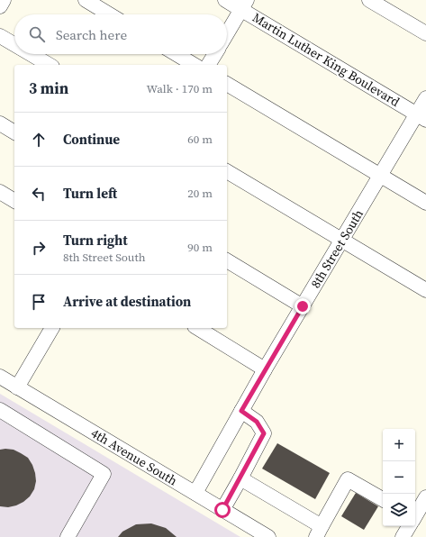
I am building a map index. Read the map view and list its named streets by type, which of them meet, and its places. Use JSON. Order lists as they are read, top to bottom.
{
  "streets": {
    "street": ["Martin Luther King Boulevard", "8th Street South", "4th Avenue South"]
  },
  "crossings": [
    ["Martin Luther King Boulevard", "8th Street South"],
    ["8th Street South", "4th Avenue South"]
  ],
  "page": {
    "search": "Search here",
    "heading": ["3 min", "Walk · 170 m"],
    "list": [
      ["Continue", "60 m"],
      ["Turn left", "20 m"],
      ["Turn right", "8th Street South", "90 m"],
      "Arrive at destination"
    ],
    "map_buttons": ["+", "−"]
  }
}
